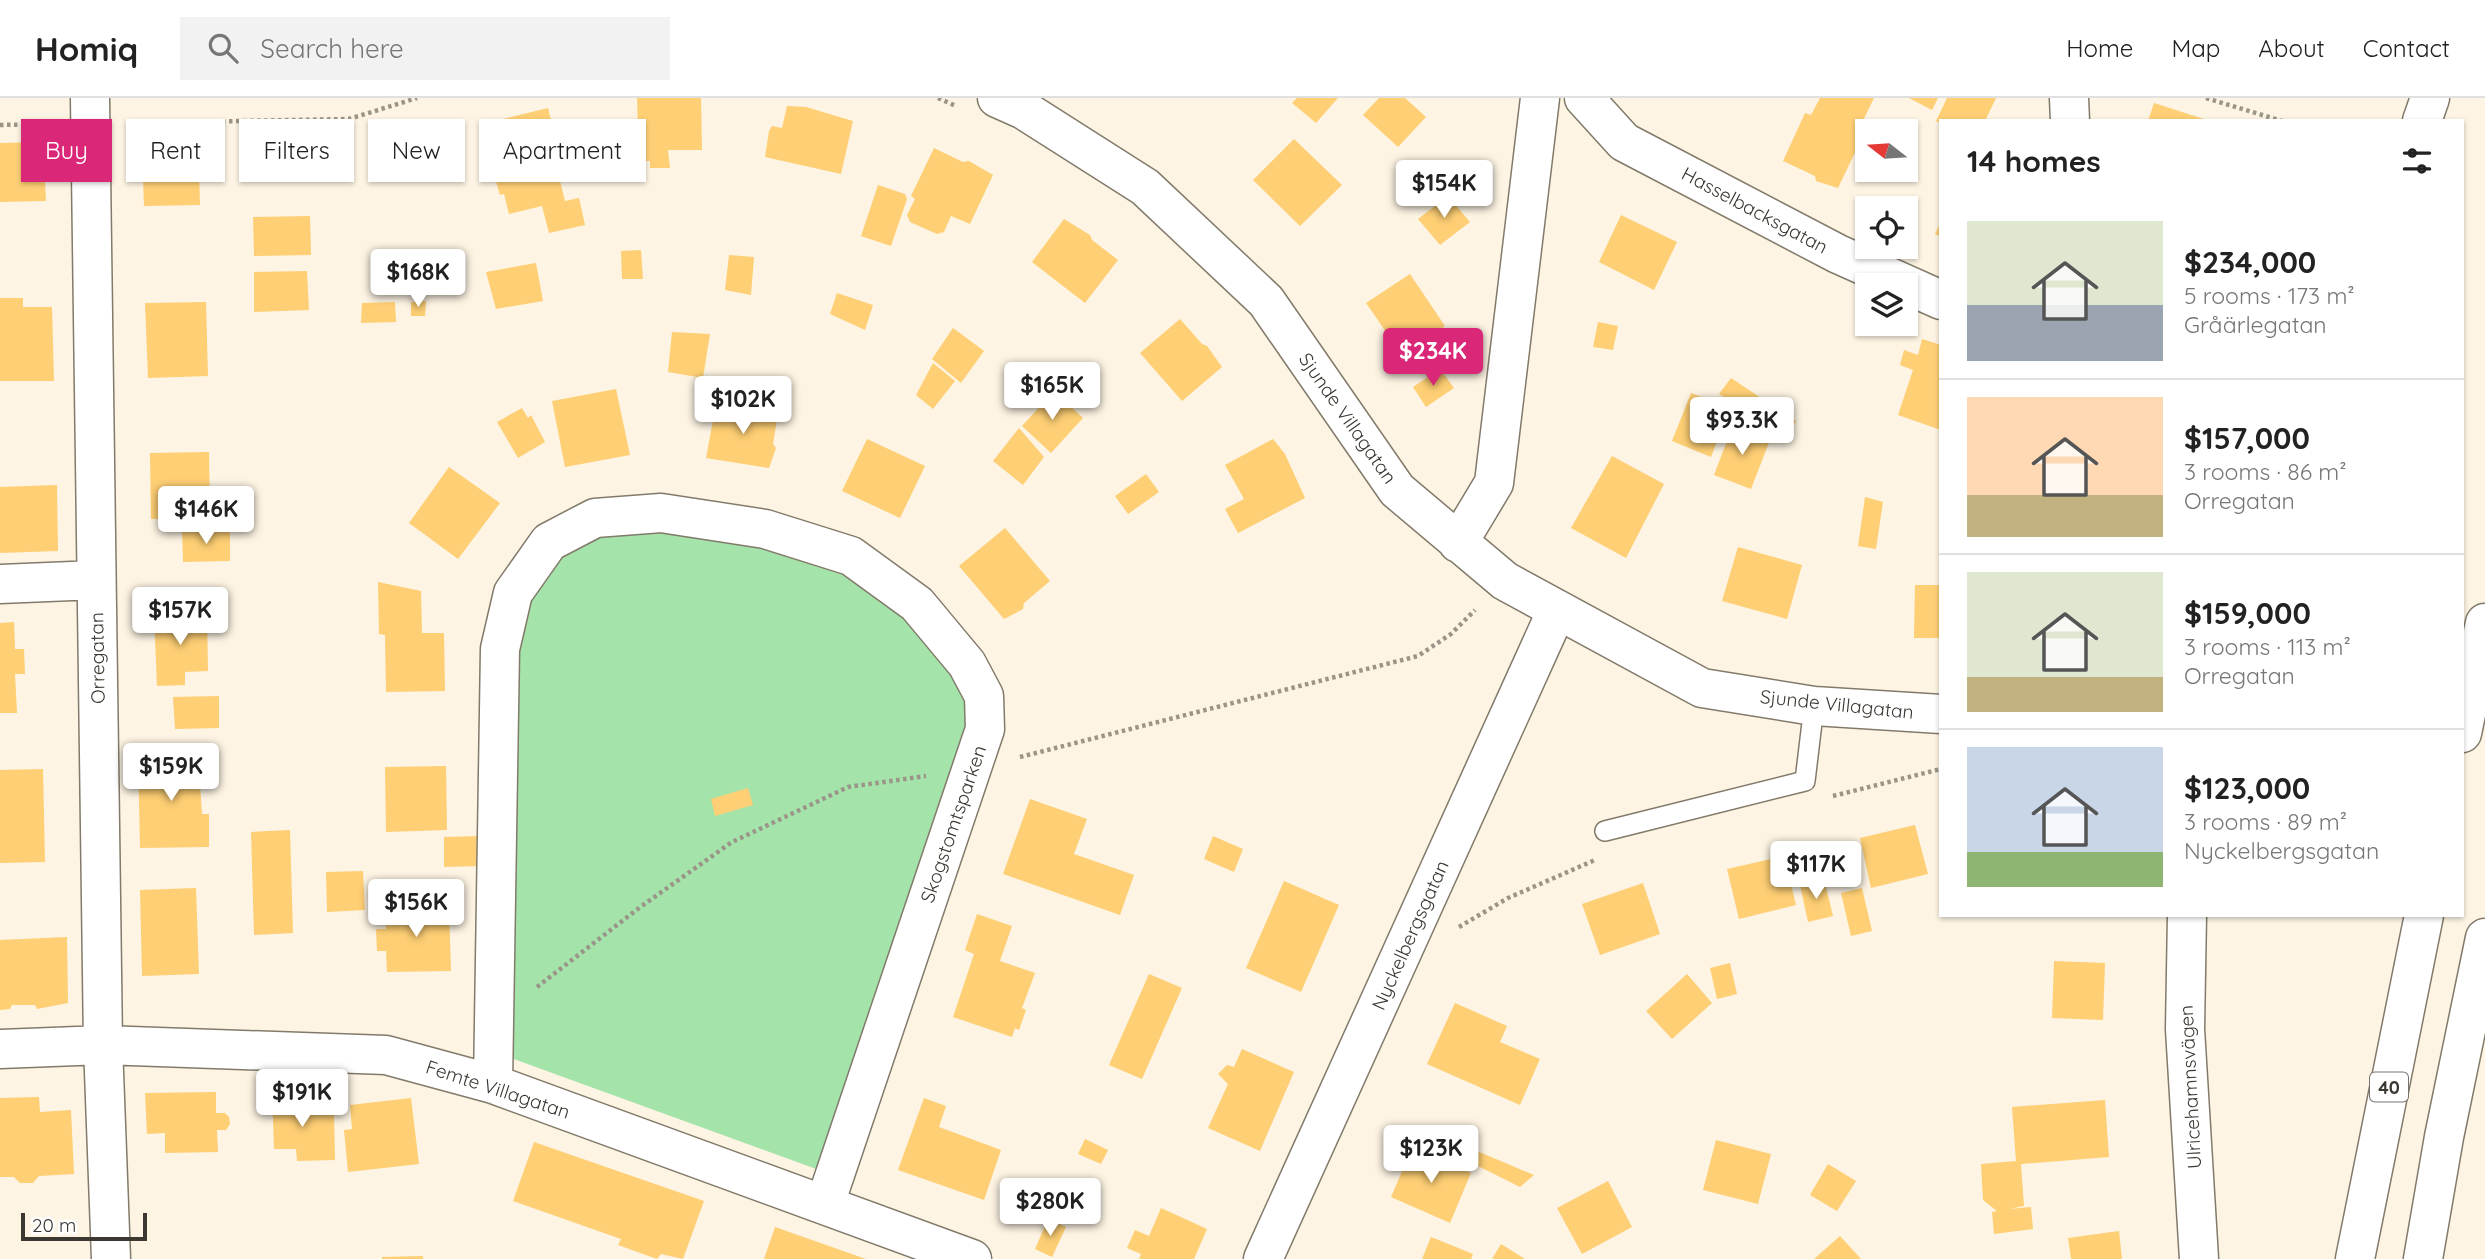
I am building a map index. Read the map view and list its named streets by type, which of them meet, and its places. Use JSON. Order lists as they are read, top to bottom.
{
  "streets": {
    "main road": [
      "Hasselbacksgatan",
      "Sjunde Villagatan",
      "Orregatan",
      "Skogstomtsparken",
      "Nyckelbergsgatan",
      "Ulricehamnsvägen",
      "40",
      "Femte Villagatan"
    ]
  },
  "crossings": [
    ["Sjunde Villagatan", "Nyckelbergsgatan"],
    ["Orregatan", "Femte Villagatan"],
    ["Skogstomtsparken", "Femte Villagatan"]
  ],
  "scale_bar": "20 m",
  "north": "left",
  "page": {
    "header": "Homiq",
    "search": "Search here",
    "nav": [
      "Home",
      "Map",
      "About",
      "Contact"
    ],
    "chip": [
      "Buy",
      "Rent",
      "Filters",
      "New",
      "Apartment"
    ],
    "heading": "14 homes",
    "price": [
      "$154K",
      "$168K",
      "$234K",
      "$165K",
      "$102K",
      "$93.3K",
      "$146K",
      "$157K",
      "$159K",
      "$117K",
      "$156K",
      "$191K",
      "$123K",
      "$280K"
    ],
    "list": [
      {
        "name": "$234,000",
        "note": "5 rooms · 173 m² · Gråärlegatan"
      },
      {
        "name": "$157,000",
        "note": "3 rooms · 86 m² · Orregatan"
      },
      {
        "name": "$159,000",
        "note": "3 rooms · 113 m² · Orregatan"
      },
      {
        "name": "$123,000",
        "note": "3 rooms · 89 m² · Nyckelbergsgatan"
      }
    ],
    "scale": "20 m"
  }
}
